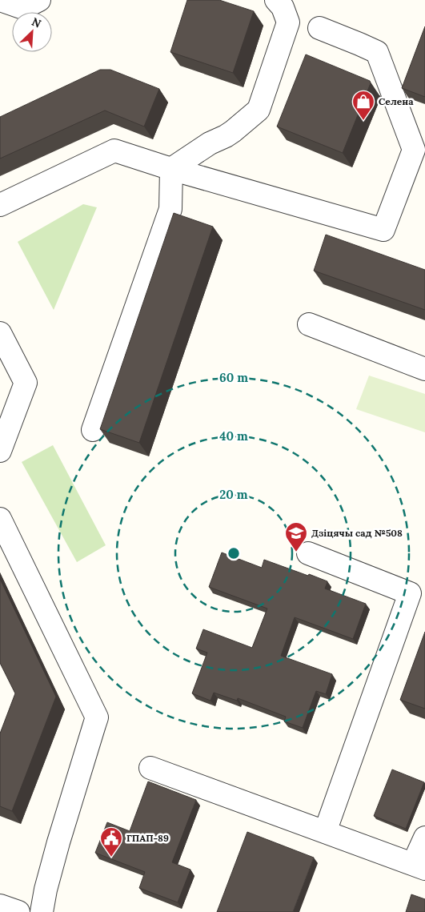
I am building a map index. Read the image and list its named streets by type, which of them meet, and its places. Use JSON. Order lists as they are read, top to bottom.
{
  "places": {
    "shop": ["Селена"],
    "school or university": ["Дзіцячы сад №508"],
    "public building": ["ГПАП-89"]
  },
  "north": "top right",
  "rings": ["60 m", "40 m", "20 m"]
}
